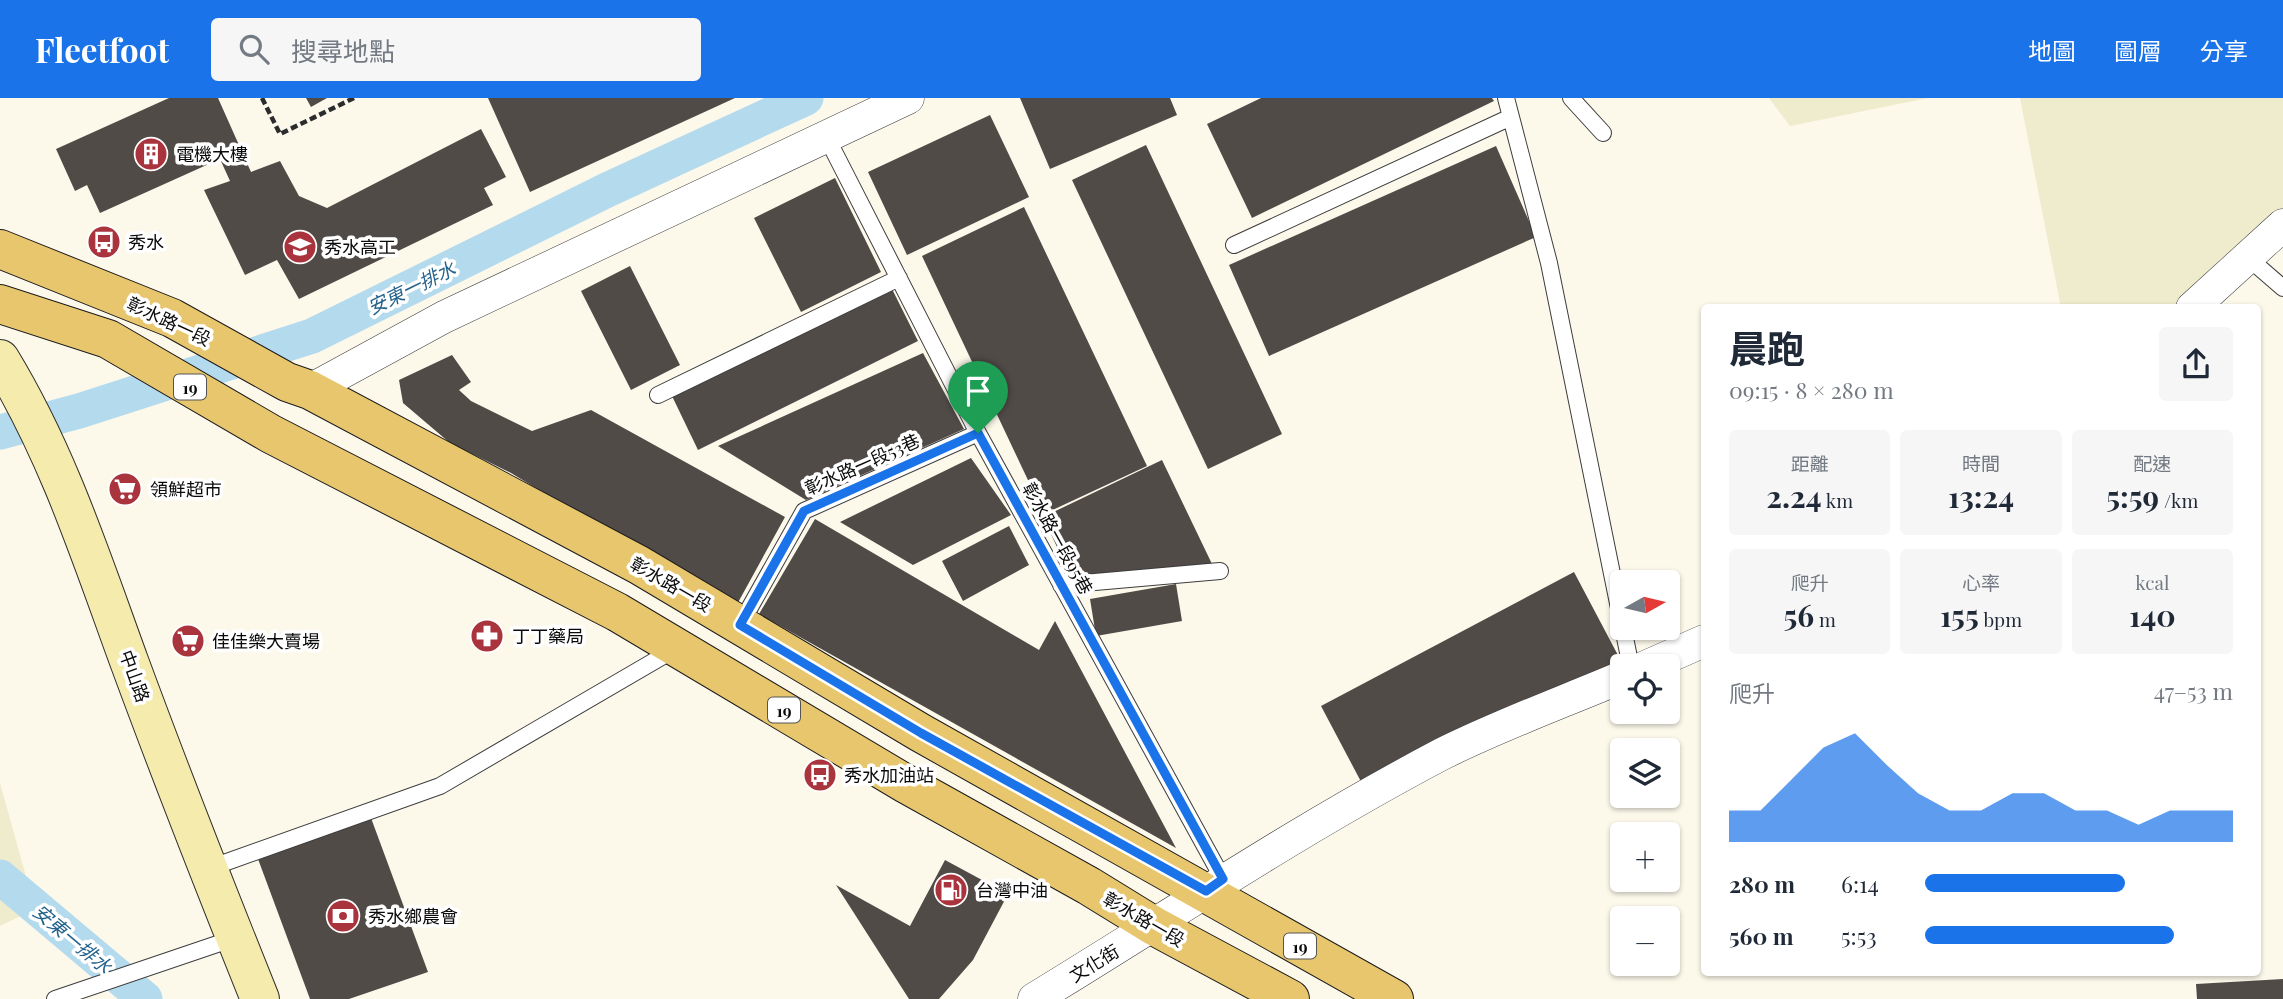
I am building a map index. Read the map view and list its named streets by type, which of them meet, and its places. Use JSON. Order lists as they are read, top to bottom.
{
  "streets": {
    "main road": ["彰水路一段", "19"],
    "street": ["中山路", "文化街"],
    "lane": ["彰水路一段53巷", "彰水路一段95巷"]
  },
  "crossings": [
    ["彰水路一段", "彰水路一段53巷"],
    ["彰水路一段", "彰水路一段95巷"],
    ["彰水路一段", "文化街"],
    ["彰水路一段53巷", "彰水路一段95巷"],
    ["彰水路一段95巷", "文化街"]
  ],
  "water": ["安東一排水"],
  "places": {
    "building": ["電機大樓"],
    "bus stop": ["秀水", "秀水加油站"],
    "school or university": ["秀水高工"],
    "supermarket": ["領鮮超市", "佳佳樂大賣場"],
    "pharmacy": ["丁丁藥局"],
    "fuel station": ["台灣中油"],
    "bank": ["秀水鄉農會"]
  },
  "north": "right",
  "page": {
    "header": "Fleetfoot",
    "search": "搜尋地點",
    "nav": ["地圖", "圖層", "分享"],
    "heading": ["晨跑", "09:15 · 8 × 280 m"],
    "stats": [
      ["距離", "2.24 km"],
      ["時間", "13:24"],
      ["配速", "5:59 /km"],
      ["爬升", "56 m"],
      ["心率", "155 bpm"],
      ["kcal", "140"]
    ],
    "map_buttons": ["+", "−"],
    "chart": ["爬升", "47–53 m"],
    "list": [
      {
        "name": "280 m",
        "note": "6:14"
      },
      {
        "name": "560 m",
        "note": "5:53"
      }
    ]
  }
}
